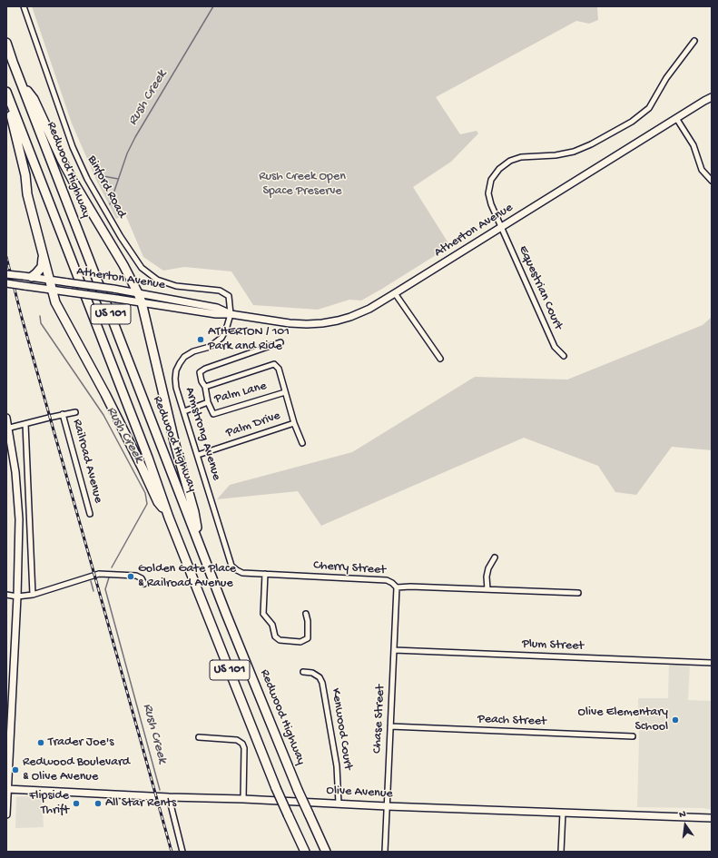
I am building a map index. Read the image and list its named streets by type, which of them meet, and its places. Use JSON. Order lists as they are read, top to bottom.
{
  "streets": {
    "highway": ["Redwood Highway", "US 101"],
    "main road": ["Atherton Avenue", "Olive Avenue"],
    "street": [
      "Binford Road",
      "Equestrian Court",
      "Palm Lane",
      "Palm Drive",
      "Armstrong Avenue",
      "Railroad Avenue",
      "Cherry Street",
      "Plum Street",
      "Chase Street",
      "Peach Street",
      "Kenwood Court"
    ]
  },
  "crossings": [
    ["Binford Road", "Atherton Avenue"],
    ["Binford Road", "Armstrong Avenue"],
    ["Atherton Avenue", "Equestrian Court"],
    ["Atherton Avenue", "Armstrong Avenue"],
    ["Palm Drive", "Armstrong Avenue"],
    ["Armstrong Avenue", "Cherry Street"],
    ["Cherry Street", "Chase Street"],
    ["Plum Street", "Chase Street"],
    ["Chase Street", "Peach Street"],
    ["Chase Street", "Olive Avenue"],
    ["Kenwood Court", "Olive Avenue"]
  ],
  "water": ["Rush Creek"],
  "parks": ["Rush Creek Open Space Preserve"],
  "places": [
    "ATHERTON / 101 Park and Ride",
    "Golden Gate Place & Railroad Avenue",
    "Olive Elementary School",
    "Trader Joe's",
    "Redwood Boulevard & Olive Avenue",
    "Flipside Thrift",
    "All Star Rents"
  ],
  "north": "top"
}
